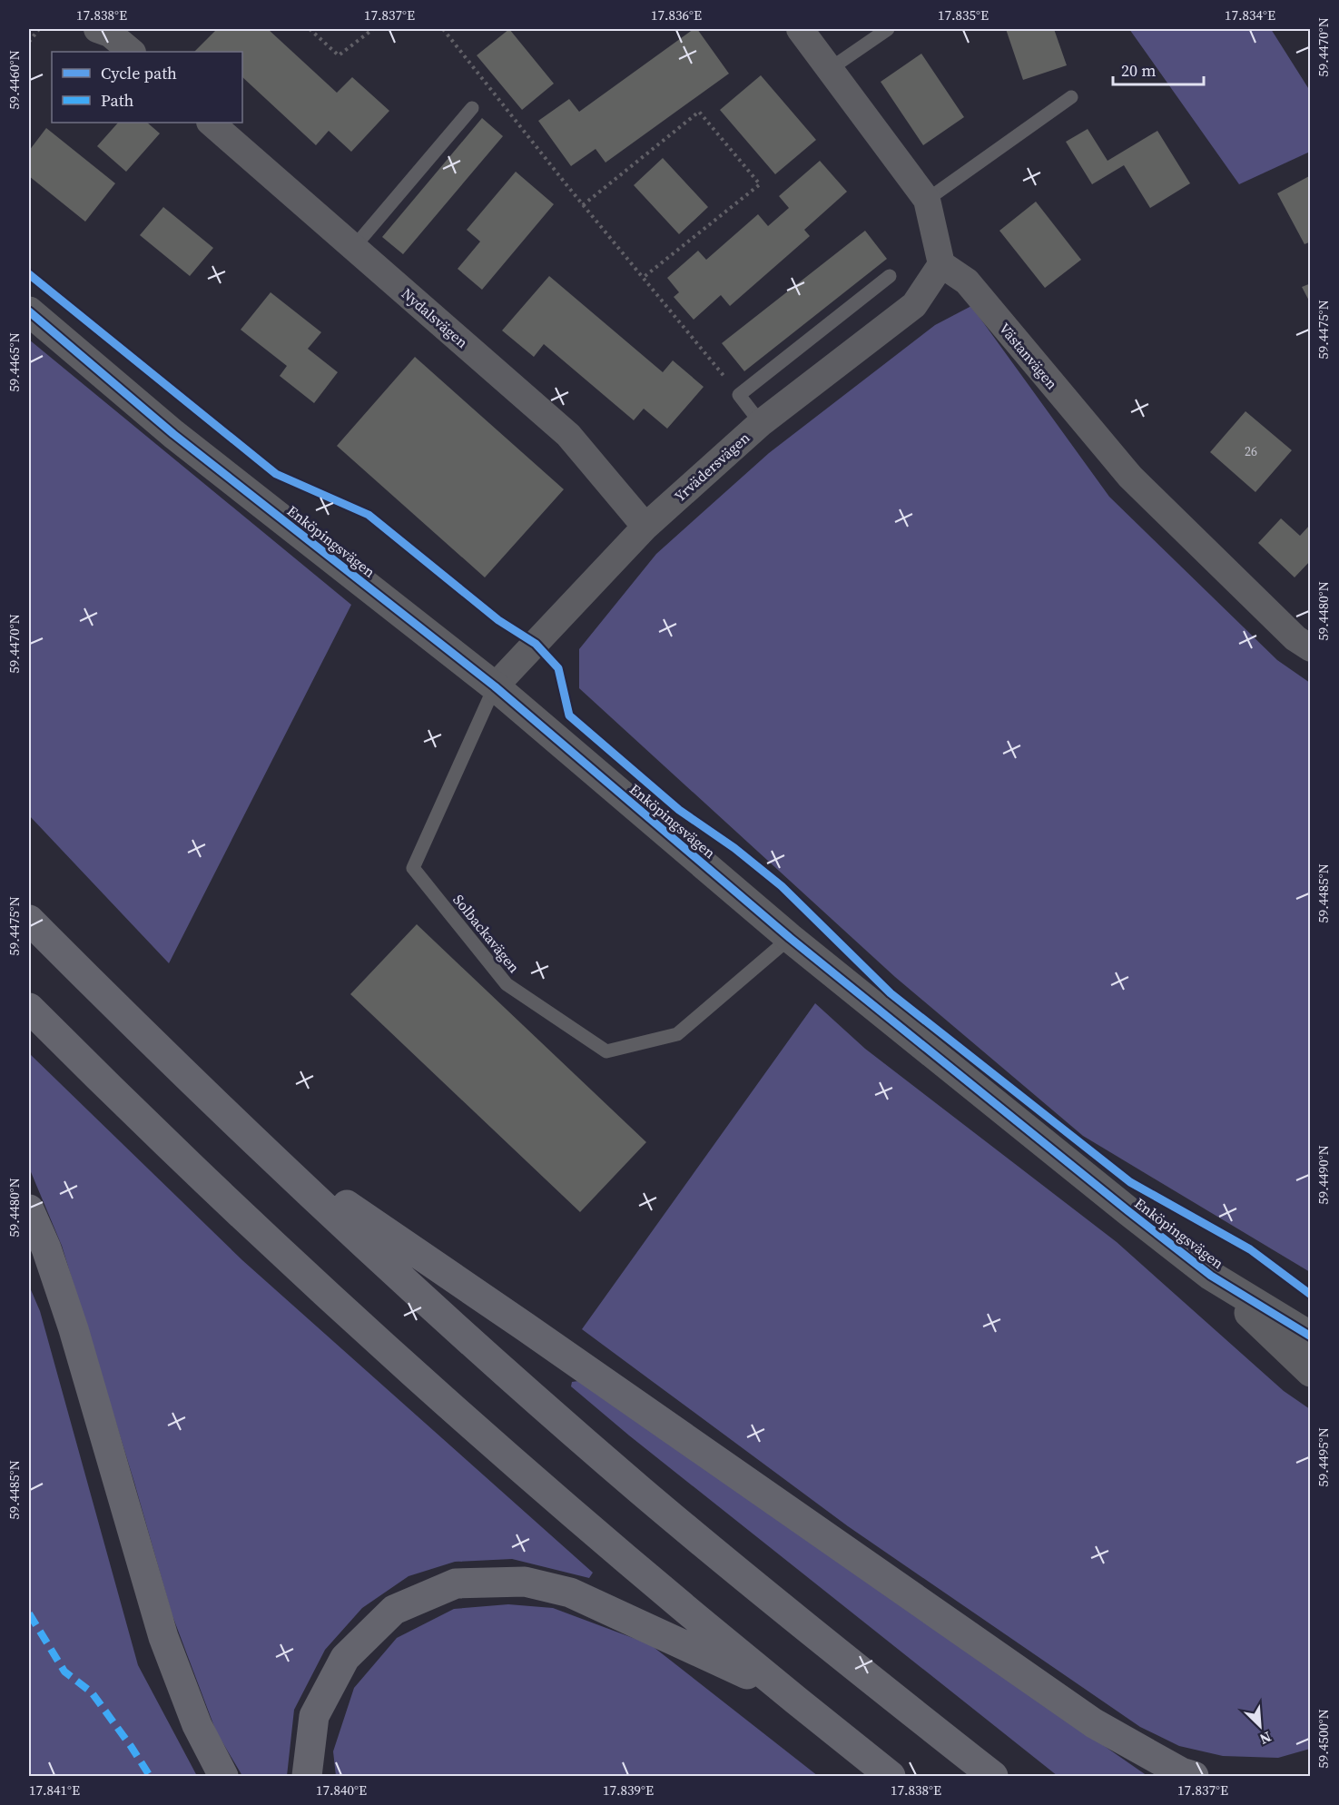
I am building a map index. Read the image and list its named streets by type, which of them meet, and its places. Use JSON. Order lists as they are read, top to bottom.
{
  "streets": {
    "street": [
      "Nydalsvägen",
      "Västanvägen",
      "Yrvädersvägen",
      "Enköpingsvägen"
    ],
    "lane": ["Solbackavägen"]
  },
  "crossings": [
    ["Nydalsvägen", "Yrvädersvägen"],
    ["Västanvägen", "Yrvädersvägen"],
    ["Yrvädersvägen", "Enköpingsvägen"],
    ["Yrvädersvägen", "Solbackavägen"],
    ["Enköpingsvägen", "Solbackavägen"]
  ],
  "house_numbers": ["26"],
  "legend": ["Cycle path", "Path"],
  "scale_bar": "20 m",
  "north": "bottom right",
  "coordinates": [
    "17.838°E",
    "17.837°E",
    "17.836°E",
    "17.835°E",
    "17.834°E",
    "59.4470°N",
    "59.4460°N",
    "59.4475°N",
    "59.4465°N",
    "59.4480°N",
    "59.4485°N",
    "59.4490°N",
    "59.4495°N",
    "59.4500°N",
    "17.841°E",
    "17.840°E",
    "17.839°E"
  ]
}
